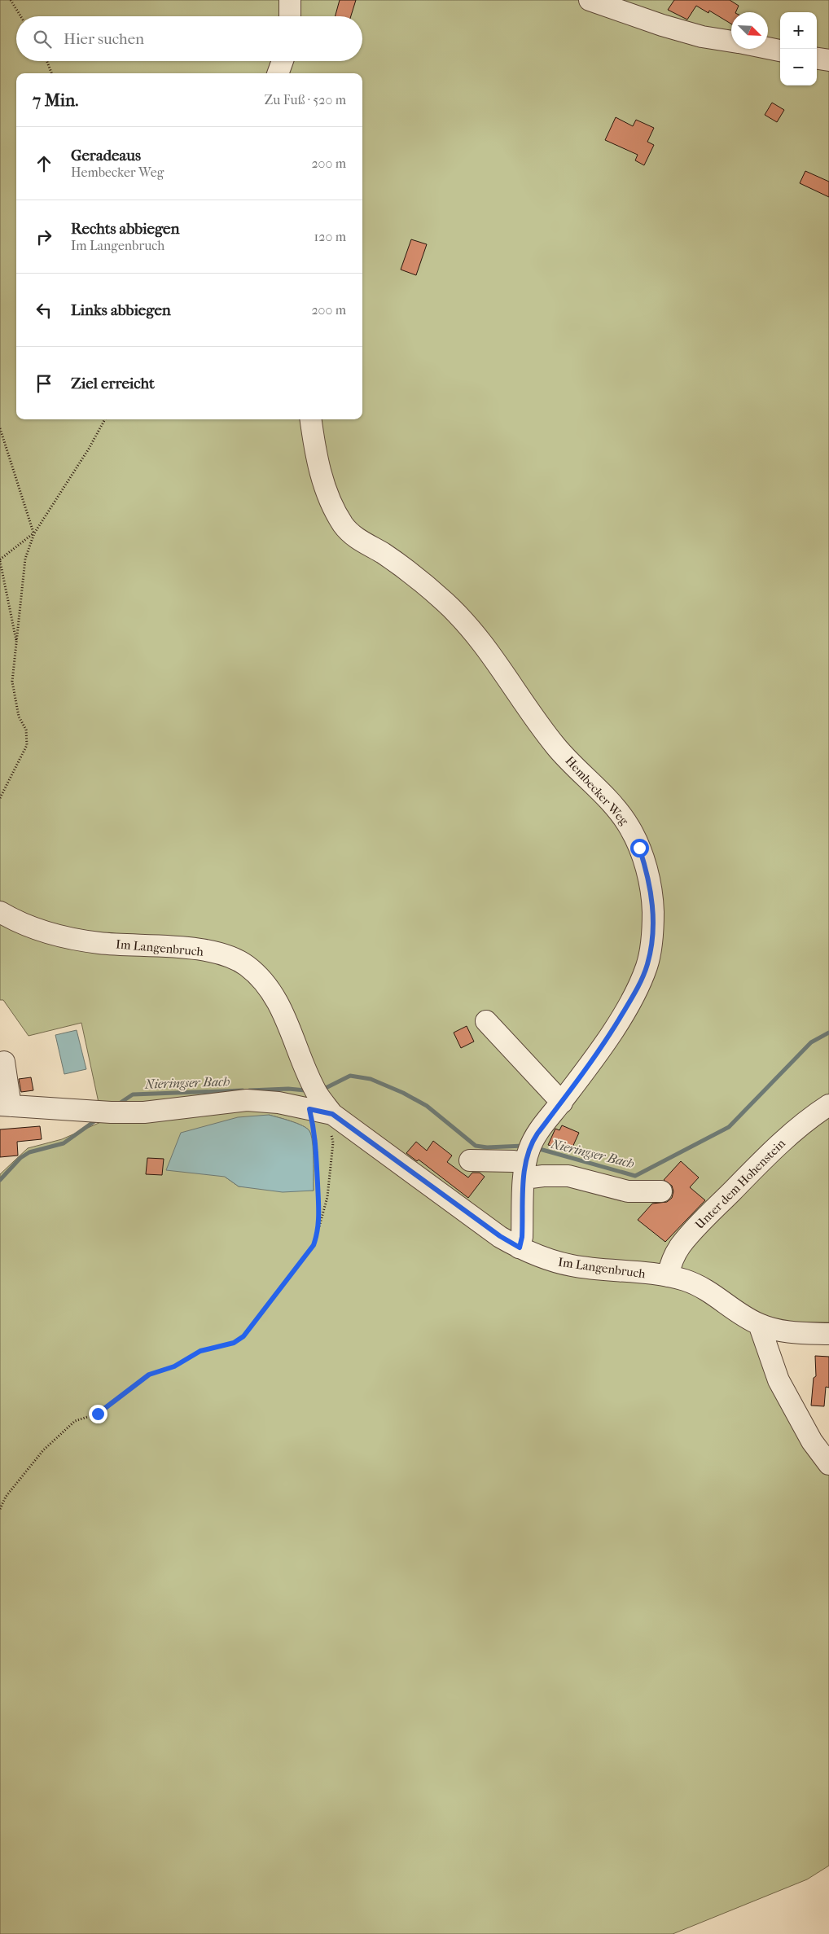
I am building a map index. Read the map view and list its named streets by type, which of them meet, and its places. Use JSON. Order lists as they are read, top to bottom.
{
  "streets": {
    "street": ["Hembecker Weg", "Im Langenbruch", "Unter dem Hohenstein"]
  },
  "crossings": [
    ["Im Langenbruch", "Unter dem Hohenstein"]
  ],
  "water": ["Nieringser Bach"],
  "north": "bottom right",
  "page": {
    "map_buttons": ["+", "−"],
    "search": "Hier suchen",
    "heading": ["7 Min.", "Zu Fuß · 520 m"],
    "list": [
      ["Geradeaus", "Hembecker Weg", "200 m"],
      ["Rechts abbiegen", "Im Langenbruch", "120 m"],
      ["Links abbiegen", "200 m"],
      "Ziel erreicht"
    ]
  }
}
